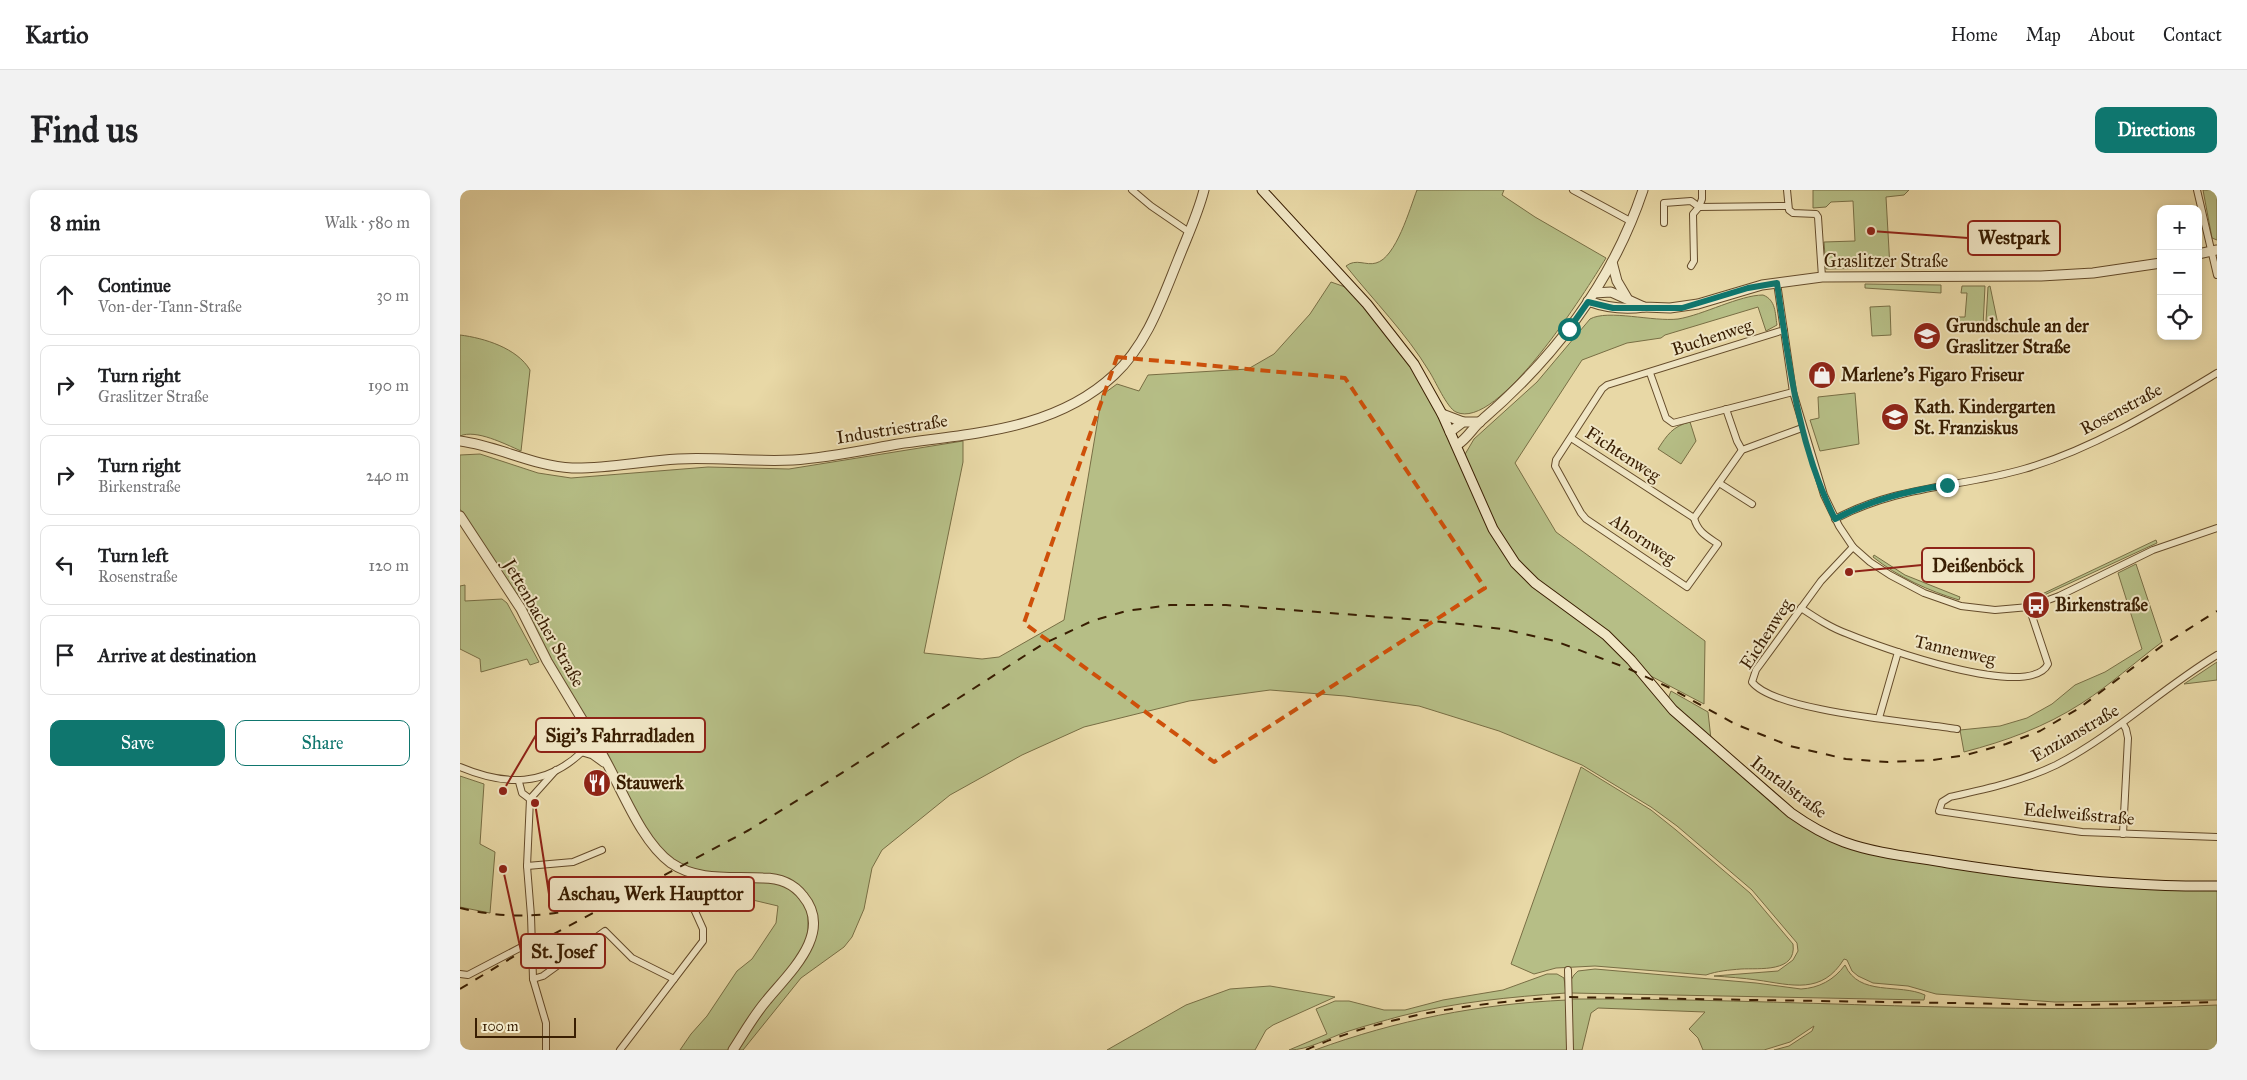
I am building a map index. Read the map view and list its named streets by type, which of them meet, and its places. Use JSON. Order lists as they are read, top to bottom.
{
  "streets": {
    "street": [
      "Graslitzer Straße",
      "Buchenweg",
      "Rosenstraße",
      "Industriestraße",
      "Fichtenweg",
      "Ahornweg",
      "Jettenbacher Straße",
      "Eichenweg",
      "Tannenweg",
      "Enzianstraße",
      "Inntalstraße",
      "Edelweißstraße"
    ]
  },
  "crossings": [
    ["Buchenweg", "Fichtenweg"],
    ["Fichtenweg", "Ahornweg"],
    ["Eichenweg", "Tannenweg"],
    ["Enzianstraße", "Edelweißstraße"]
  ],
  "places": {
    "other": [
      "Westpark",
      "Deißenböck",
      "Sigi's Fahrradladen",
      "Aschau, Werk Haupttor",
      "St. Josef"
    ],
    "school or university": ["Grundschule an der Graslitzer Straße", "Kath. Kindergarten St. Franziskus"],
    "shop": ["Marlene's Figaro Friseur"],
    "bus stop": ["Birkenstraße"],
    "restaurant": ["Stauwerk"]
  },
  "scale_bar": "100 m",
  "page": {
    "header": "Kartio",
    "nav": [
      "Home",
      "Map",
      "About",
      "Contact"
    ],
    "buttons": [
      "Directions",
      ["Save", "Share"]
    ],
    "title": "Find us",
    "heading": ["8 min", "Walk · 580 m"],
    "map_buttons": ["+", "−"],
    "list": [
      ["Continue", "Von-der-Tann-Straße", "30 m"],
      ["Turn right", "Graslitzer Straße", "190 m"],
      ["Turn right", "Birkenstraße", "240 m"],
      ["Turn left", "Rosenstraße", "120 m"],
      "Arrive at destination"
    ],
    "scale": "100 m"
  }
}
